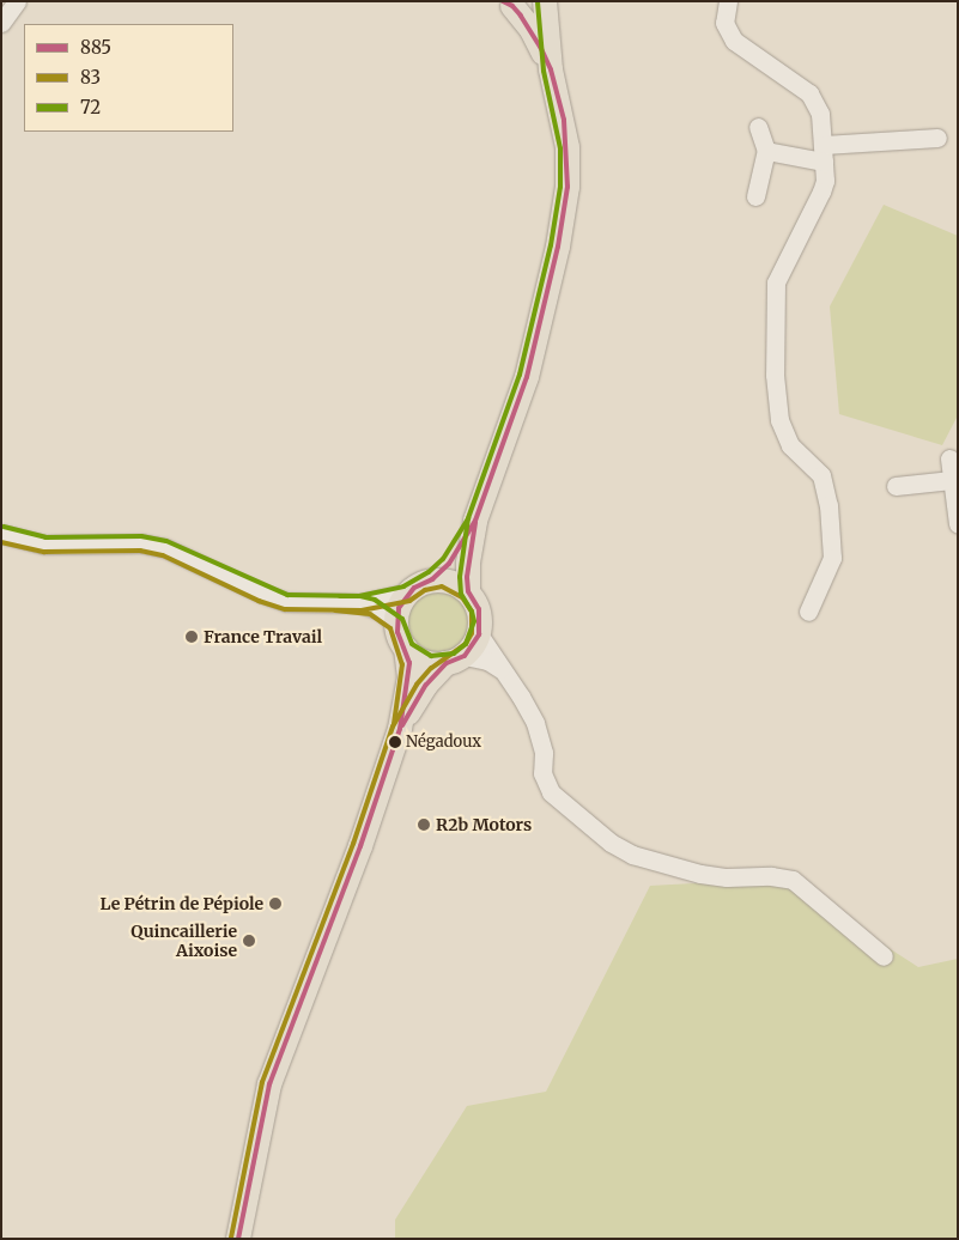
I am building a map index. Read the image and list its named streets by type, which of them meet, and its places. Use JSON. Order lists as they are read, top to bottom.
{
  "places": [
    "France Travail",
    "Négadoux",
    "R2b Motors",
    "Le Pétrin de Pépiole",
    "Quincaillerie Aixoise"
  ],
  "lines": ["transit line 885", "transit line 72", "transit line 83"],
  "legend": ["885", "83", "72"]
}
